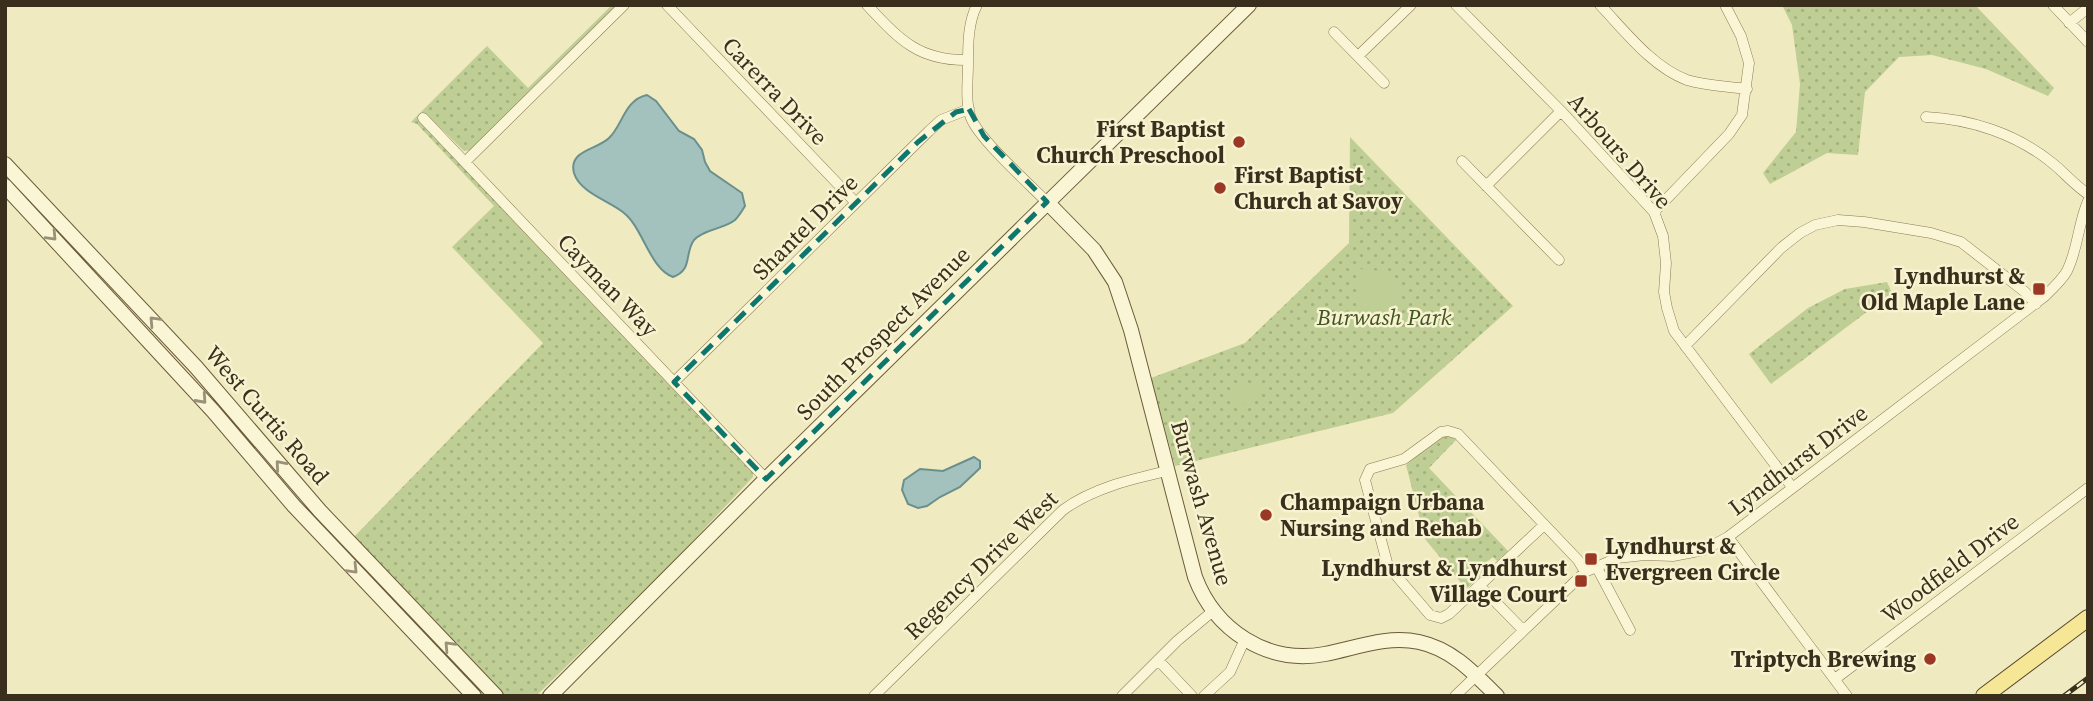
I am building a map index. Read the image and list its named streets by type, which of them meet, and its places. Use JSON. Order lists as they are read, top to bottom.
{
  "streets": {
    "main road": ["South Prospect Avenue", "West Curtis Road", "Burwash Avenue"],
    "street": [
      "Carerra Drive",
      "Arbours Drive",
      "Shantel Drive",
      "Cayman Way",
      "Lyndhurst Drive",
      "Regency Drive West",
      "Woodfield Drive"
    ]
  },
  "crossings": [
    ["Carerra Drive", "Shantel Drive"],
    ["Arbours Drive", "Lyndhurst Drive"],
    ["Shantel Drive", "Cayman Way"],
    ["Cayman Way", "South Prospect Avenue"],
    ["South Prospect Avenue", "Burwash Avenue"],
    ["Lyndhurst Drive", "Burwash Avenue"],
    ["Burwash Avenue", "Regency Drive West"]
  ],
  "parks": ["Burwash Park"],
  "places": {
    "other": [
      "First Baptist Church Preschool",
      "First Baptist Church at Savoy",
      "Champaign Urbana Nursing and Rehab",
      "Triptych Brewing"
    ],
    "transit": ["Lyndhurst & Old Maple Lane", "Lyndhurst & Evergreen Circle", "Lyndhurst & Lyndhurst Village Court"]
  }
}
